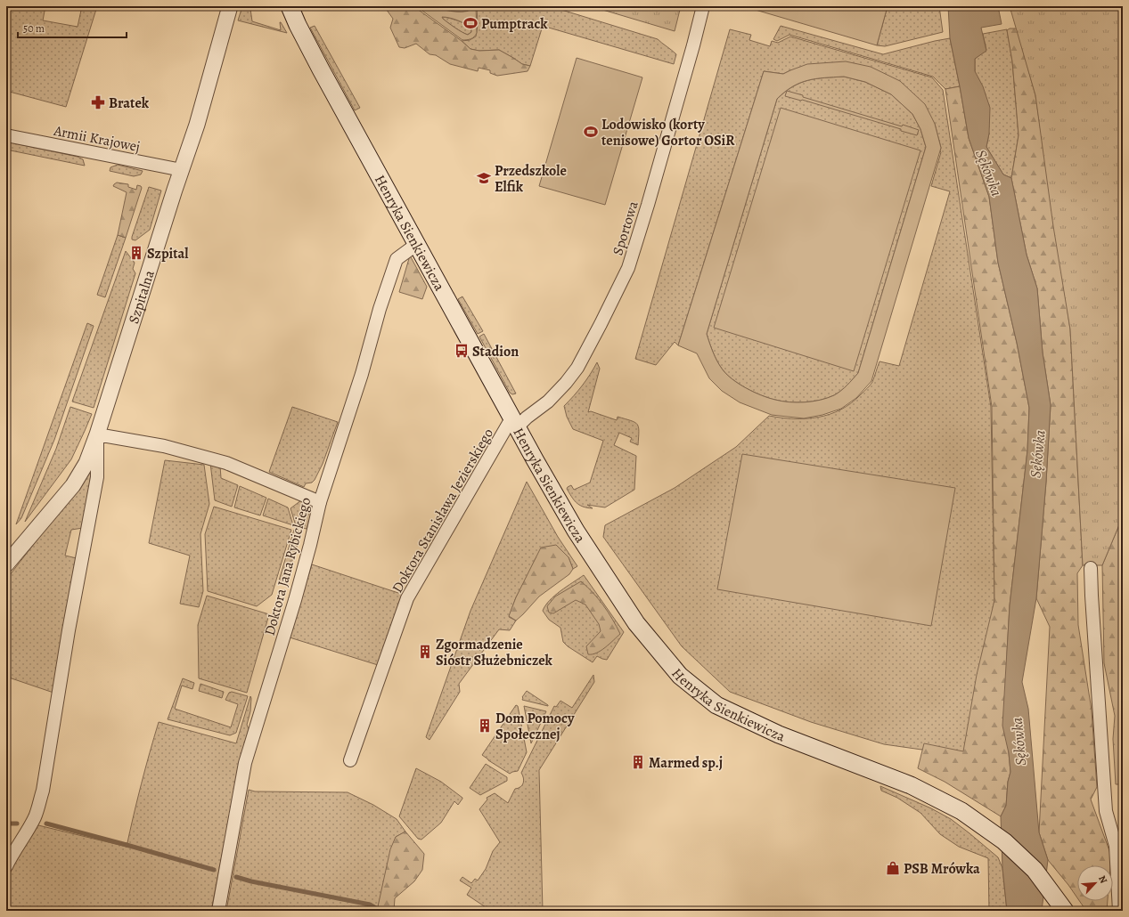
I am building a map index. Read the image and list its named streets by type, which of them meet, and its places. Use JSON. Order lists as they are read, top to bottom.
{
  "streets": {
    "main road": ["Henryka Sienkiewicza"],
    "street": [
      "Armii Krajowej",
      "Sportowa",
      "Szpitalna",
      "Doktora Stanisława Jezierskiego",
      "Doktora Jana Rybickiego"
    ]
  },
  "crossings": [
    ["Armii Krajowej", "Szpitalna"],
    ["Sportowa", "Henryka Sienkiewicza"],
    ["Sportowa", "Doktora Stanisława Jezierskiego"],
    ["Henryka Sienkiewicza", "Doktora Stanisława Jezierskiego"],
    ["Henryka Sienkiewicza", "Doktora Jana Rybickiego"]
  ],
  "water": ["Sękówka"],
  "places": {
    "sports": ["Pumptrack", "Lodowisko (korty tenisowe) Gortor OSiR"],
    "pharmacy": ["Bratek"],
    "school or university": ["Przedszkole Elfik"],
    "building": [
      "Szpital",
      "Zgormadzenie Sióstr Służebniczek",
      "Dom Pomocy Społecznej",
      "Marmed sp.j"
    ],
    "bus stop": ["Stadion"],
    "shop": ["PSB Mrówka"]
  },
  "scale_bar": "50 m",
  "north": "top right"
}
